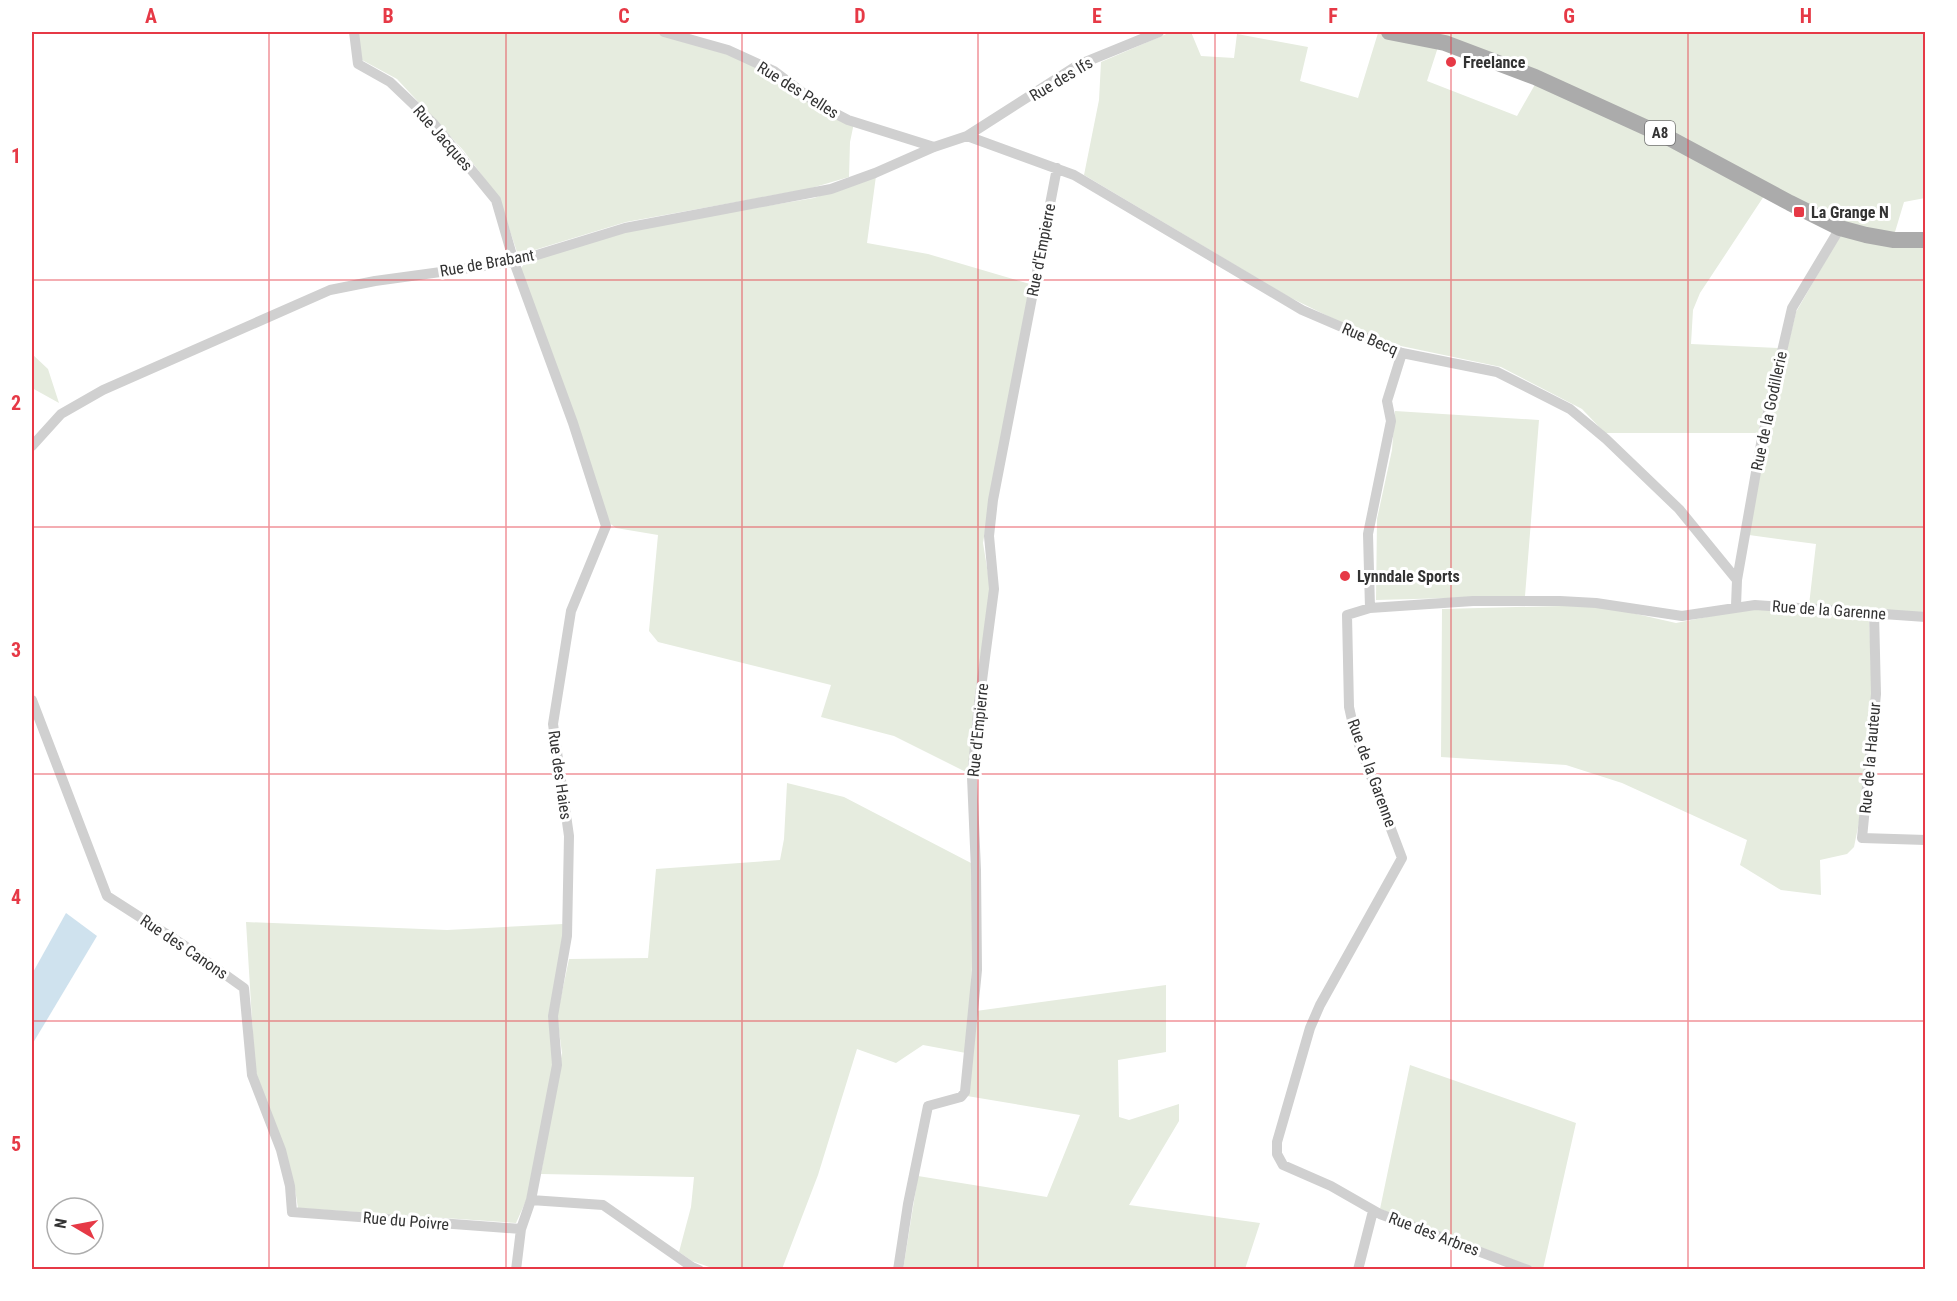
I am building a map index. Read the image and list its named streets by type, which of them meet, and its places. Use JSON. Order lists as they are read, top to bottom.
{
  "streets": {
    "main road": ["A8"],
    "street": [
      "Rue des Ifs",
      "Rue des Pelles",
      "Rue Jacques",
      "Rue d'Empierre",
      "Rue de Brabant",
      "Rue Becq",
      "Rue de la Godillerie",
      "Rue de la Garenne",
      "Rue de la Hauteur",
      "Rue des Haies",
      "Rue des Canons",
      "Rue du Poivre",
      "Rue des Arbres"
    ]
  },
  "crossings": [
    ["Rue des Ifs", "Rue de Brabant"],
    ["Rue des Ifs", "Rue Becq"],
    ["Rue des Pelles", "Rue de Brabant"],
    ["A8", "Rue de la Godillerie"],
    ["Rue Jacques", "Rue de Brabant"],
    ["Rue Jacques", "Rue des Haies"],
    ["Rue d'Empierre", "Rue Becq"],
    ["Rue de Brabant", "Rue Becq"],
    ["Rue de Brabant", "Rue des Haies"],
    ["Rue Becq", "Rue de la Godillerie"],
    ["Rue de la Godillerie", "Rue de la Garenne"],
    ["Rue de la Garenne", "Rue de la Hauteur"],
    ["Rue de la Garenne", "Rue des Arbres"],
    ["Rue des Haies", "Rue du Poivre"],
    ["Rue des Canons", "Rue du Poivre"]
  ],
  "places": {
    "other": ["Freelance", "Lynndale Sports"],
    "transit": ["La Grange N"]
  },
  "north": "left",
  "grid": {
    "columns": [
      "A",
      "B",
      "C",
      "D",
      "E",
      "F",
      "G",
      "H"
    ],
    "rows": [
      "1",
      "2",
      "3",
      "4",
      "5"
    ]
  }
}
